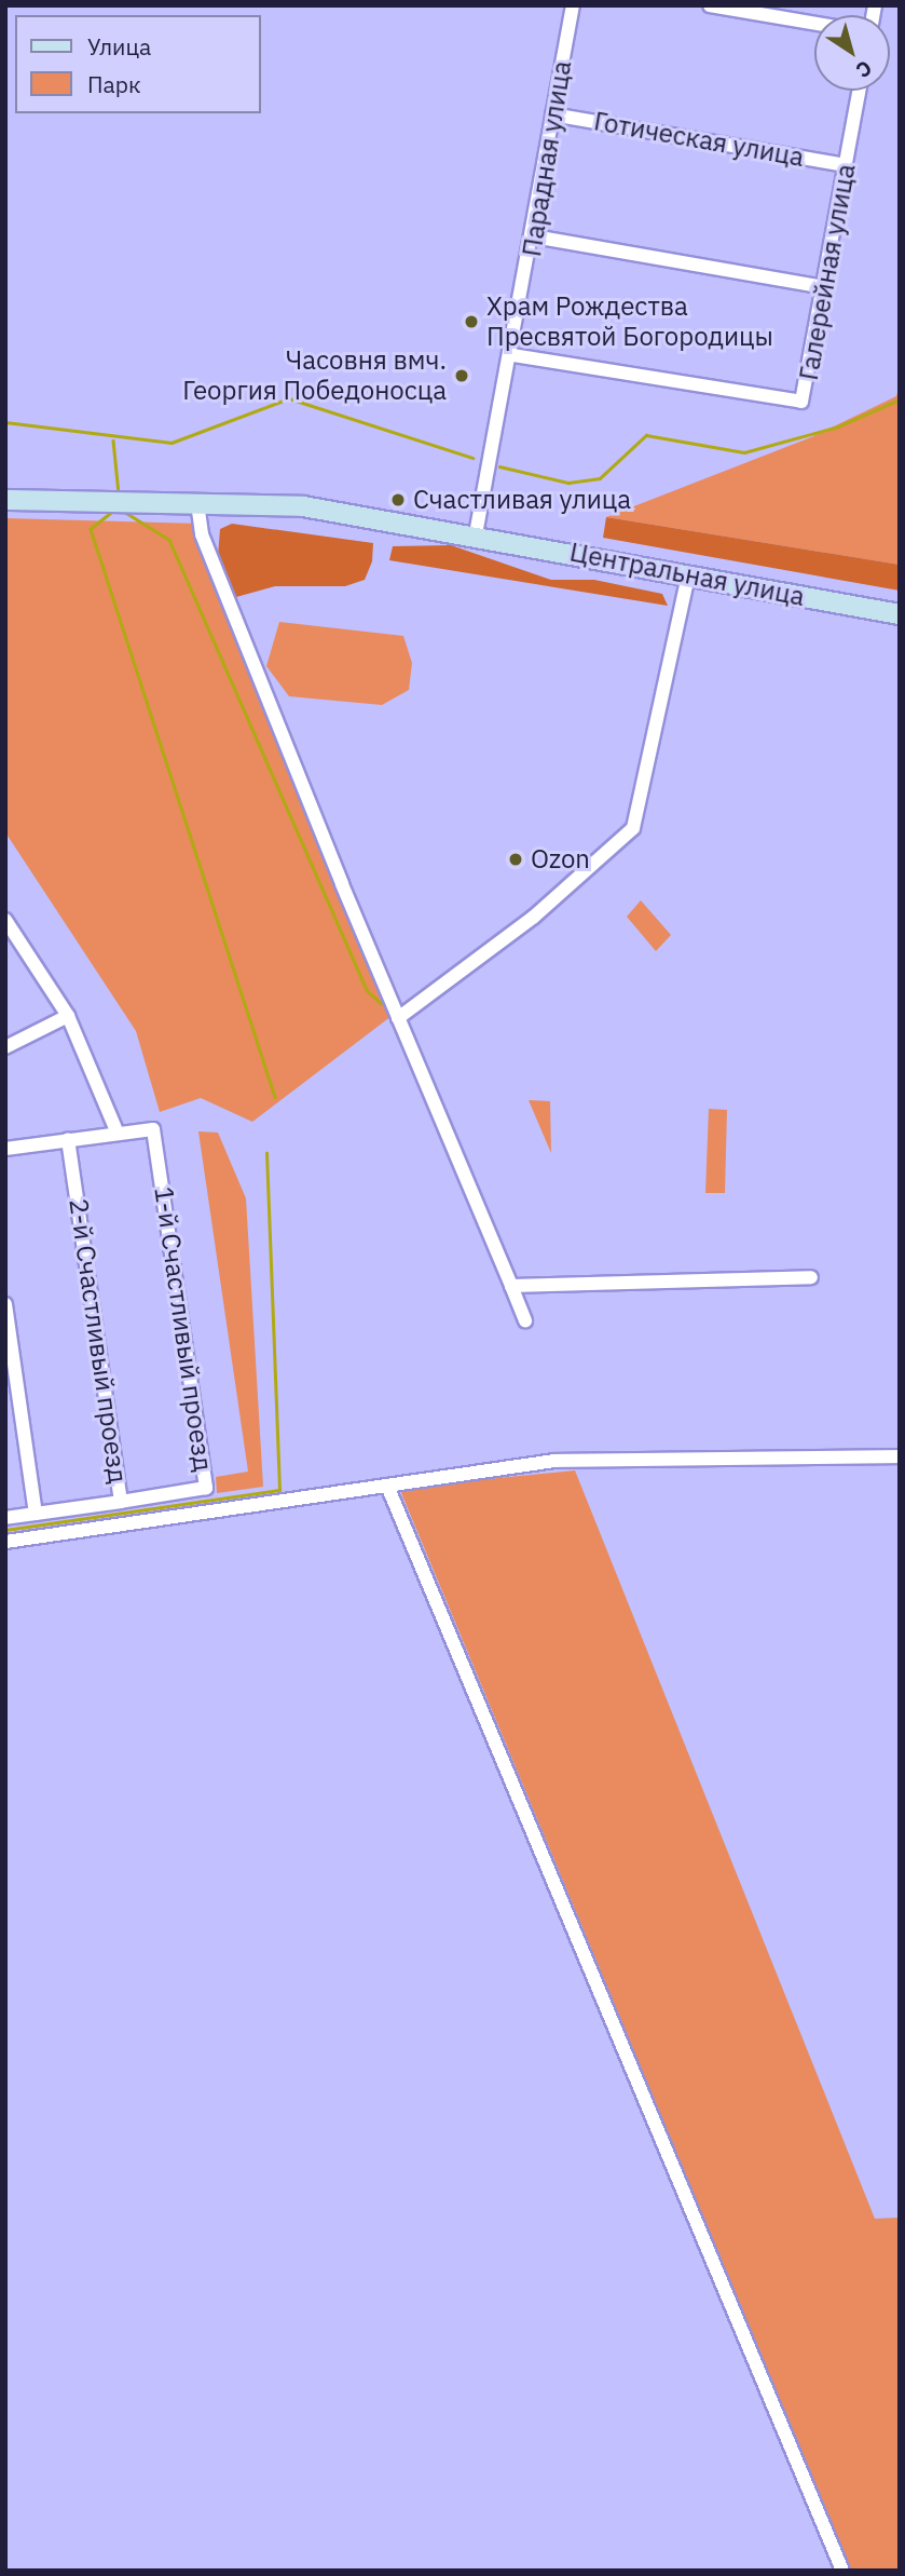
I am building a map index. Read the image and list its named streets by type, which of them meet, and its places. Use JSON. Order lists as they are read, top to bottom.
{
  "streets": {
    "main road": ["Центральная улица"],
    "street": [
      "Готическая улица",
      "Парадная улица",
      "Галерейная улица",
      "1-й Счастливый проезд",
      "2-й Счастливый проезд"
    ]
  },
  "crossings": [
    ["Готическая улица", "Парадная улица"],
    ["Готическая улица", "Галерейная улица"],
    ["Парадная улица", "Галерейная улица"],
    ["Парадная улица", "Центральная улица"],
    ["1-й Счастливый проезд", "2-й Счастливый проезд"]
  ],
  "places": [
    "Храм Рождества Пресвятой Богородицы",
    "Часовня вмч. Георгия Победоносца",
    "Счастливая улица",
    "Ozon"
  ],
  "legend": ["Улица", "Парк"],
  "north": "bottom right"
}
